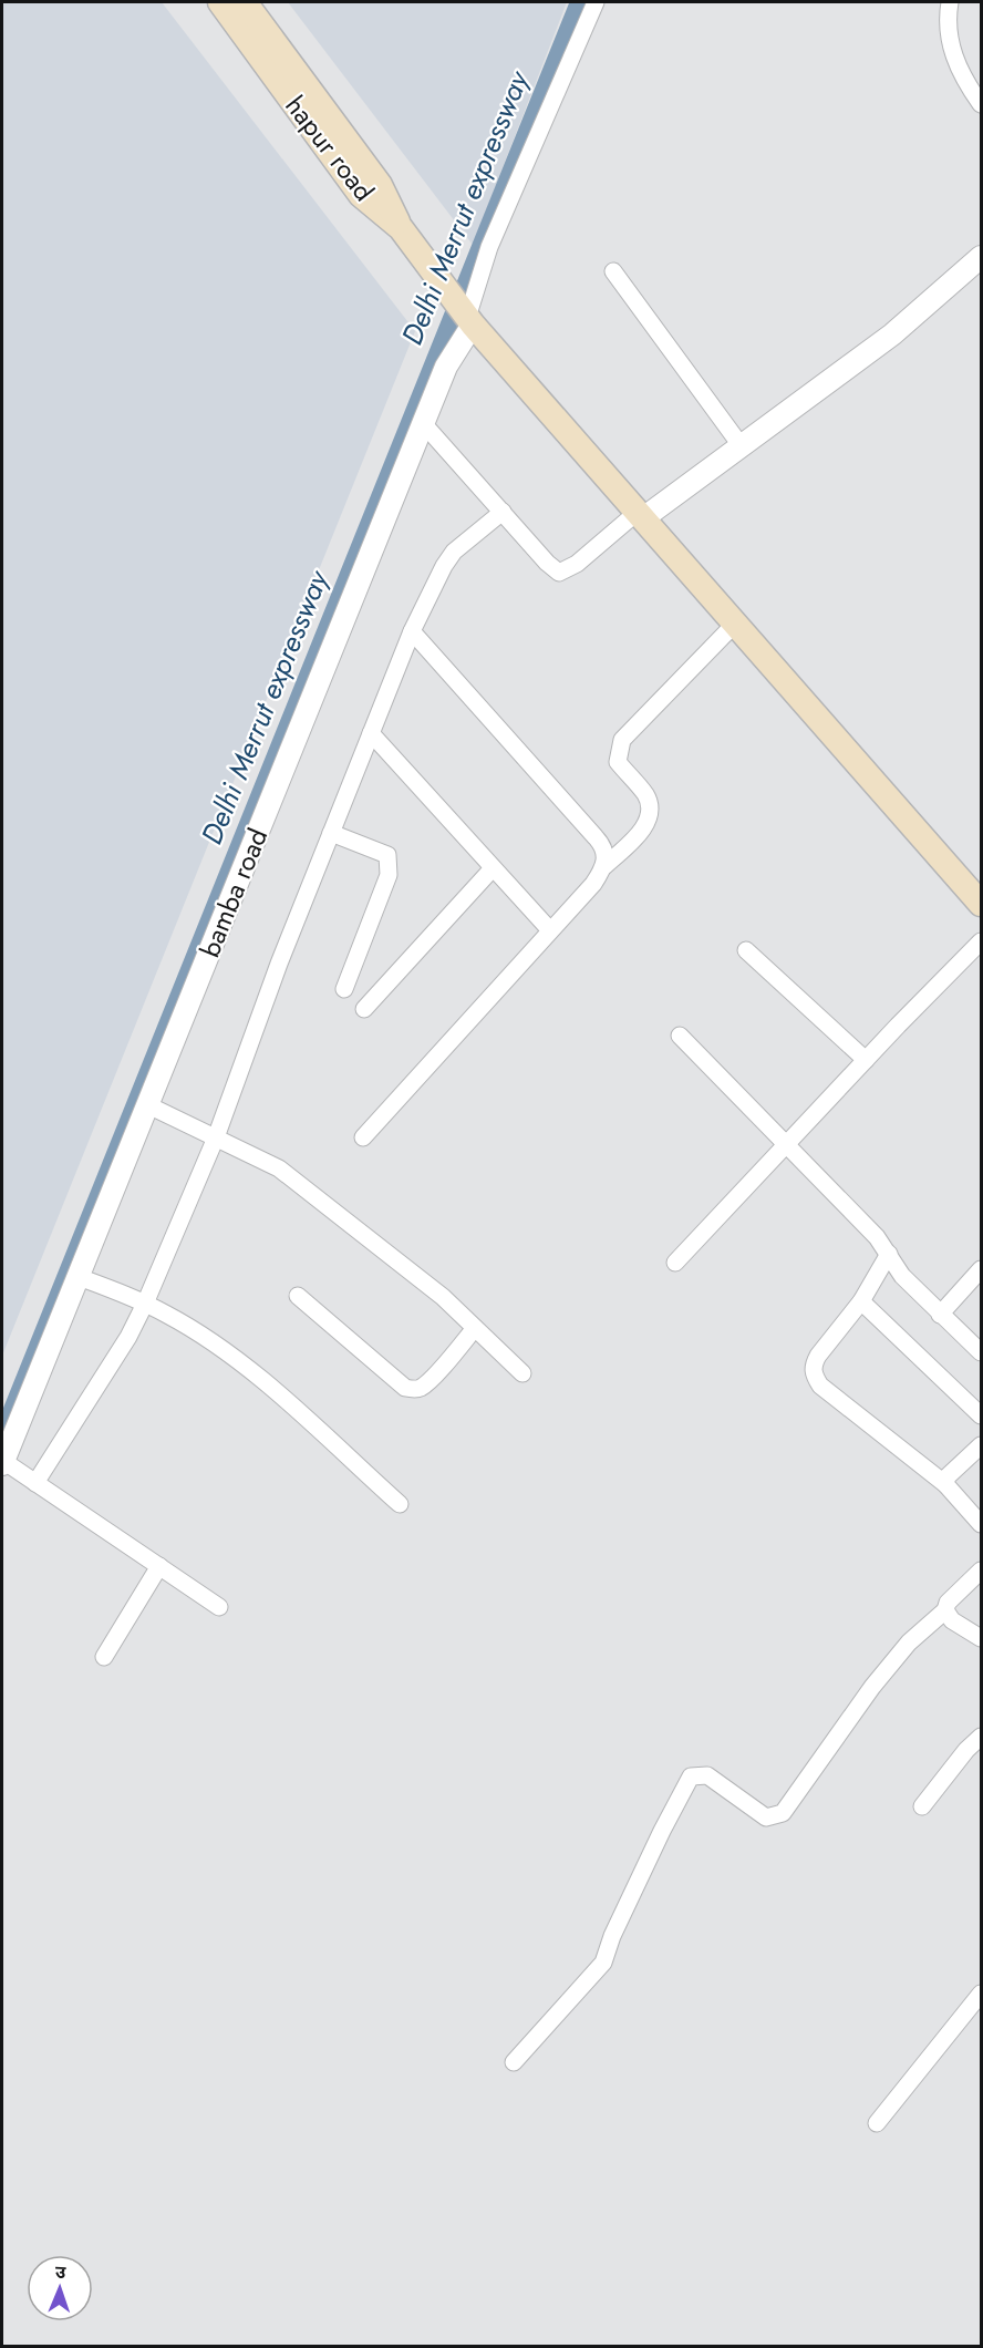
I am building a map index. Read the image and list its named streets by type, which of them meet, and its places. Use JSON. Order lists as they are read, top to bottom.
{
  "streets": {
    "main road": ["hapur road"],
    "street": ["bamba road"]
  },
  "water": ["Delhi Merrut expressway"],
  "north": "top"
}
